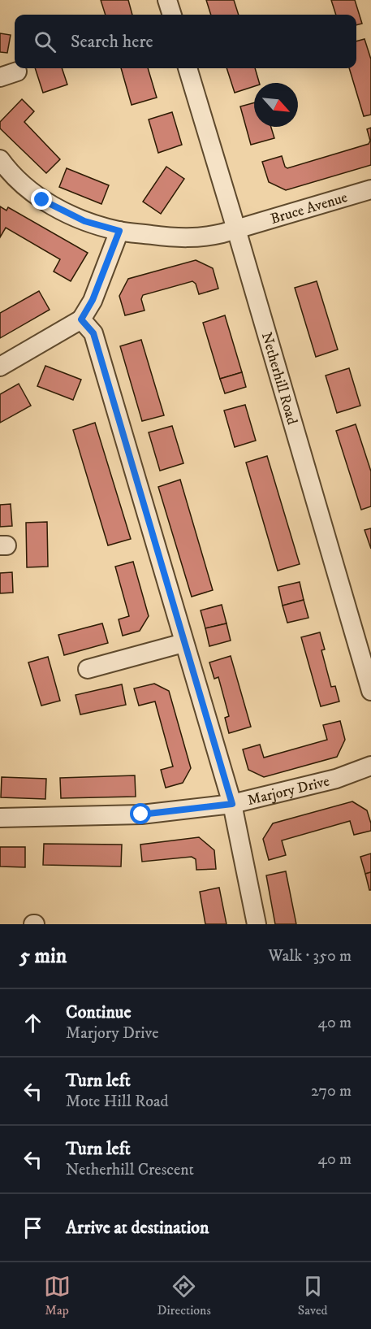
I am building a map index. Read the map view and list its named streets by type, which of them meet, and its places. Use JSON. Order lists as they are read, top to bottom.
{
  "streets": {
    "street": ["Bruce Avenue", "Netherhill Road", "Marjory Drive"]
  },
  "crossings": [
    ["Bruce Avenue", "Netherhill Road"]
  ],
  "north": "bottom right",
  "page": {
    "search": "Search here",
    "heading": ["5 min", "Walk · 350 m"],
    "list": [
      ["Continue", "Marjory Drive", "40 m"],
      ["Turn left", "Mote Hill Road", "270 m"],
      ["Turn left", "Netherhill Crescent", "40 m"],
      "Arrive at destination"
    ],
    "nav": ["Map", "Directions", "Saved"]
  }
}
